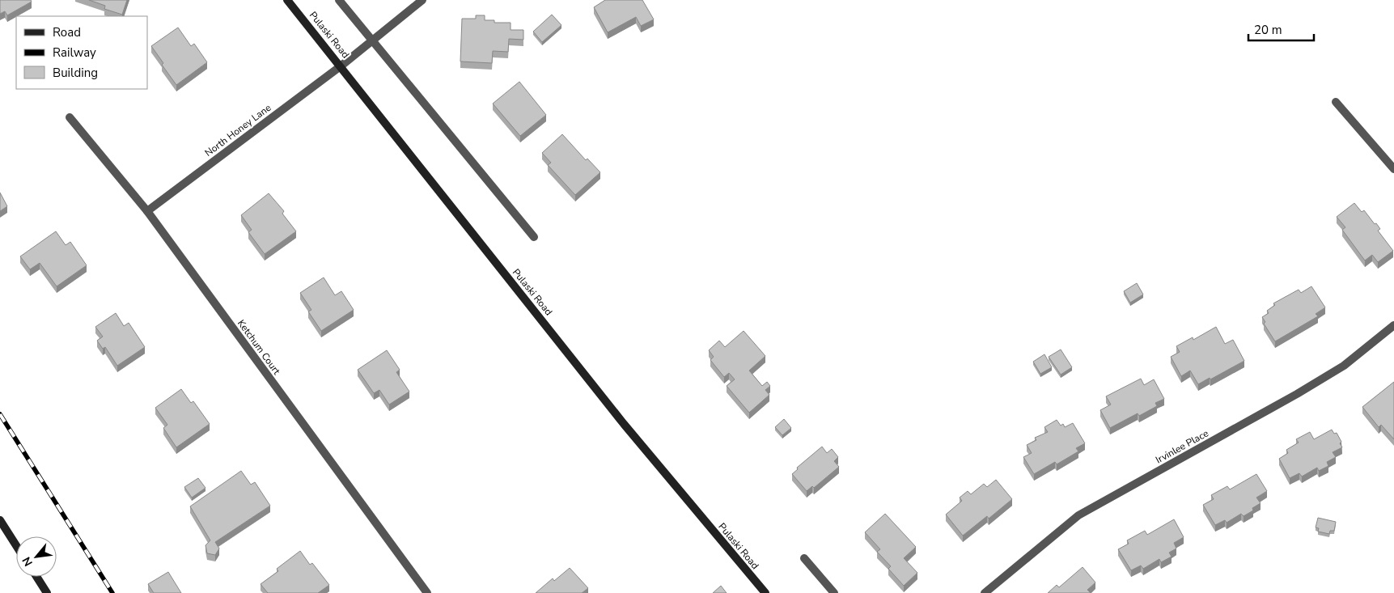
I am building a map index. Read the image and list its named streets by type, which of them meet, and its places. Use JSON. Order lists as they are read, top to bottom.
{
  "streets": {
    "main road": ["Pulaski Road"],
    "street": ["North Honey Lane", "Ketchum Court", "Irvinlee Place"]
  },
  "crossings": [
    ["Pulaski Road", "North Honey Lane"],
    ["North Honey Lane", "Ketchum Court"]
  ],
  "legend": ["Road", "Railway", "Building"],
  "scale_bar": "20 m",
  "north": "bottom left"
}
